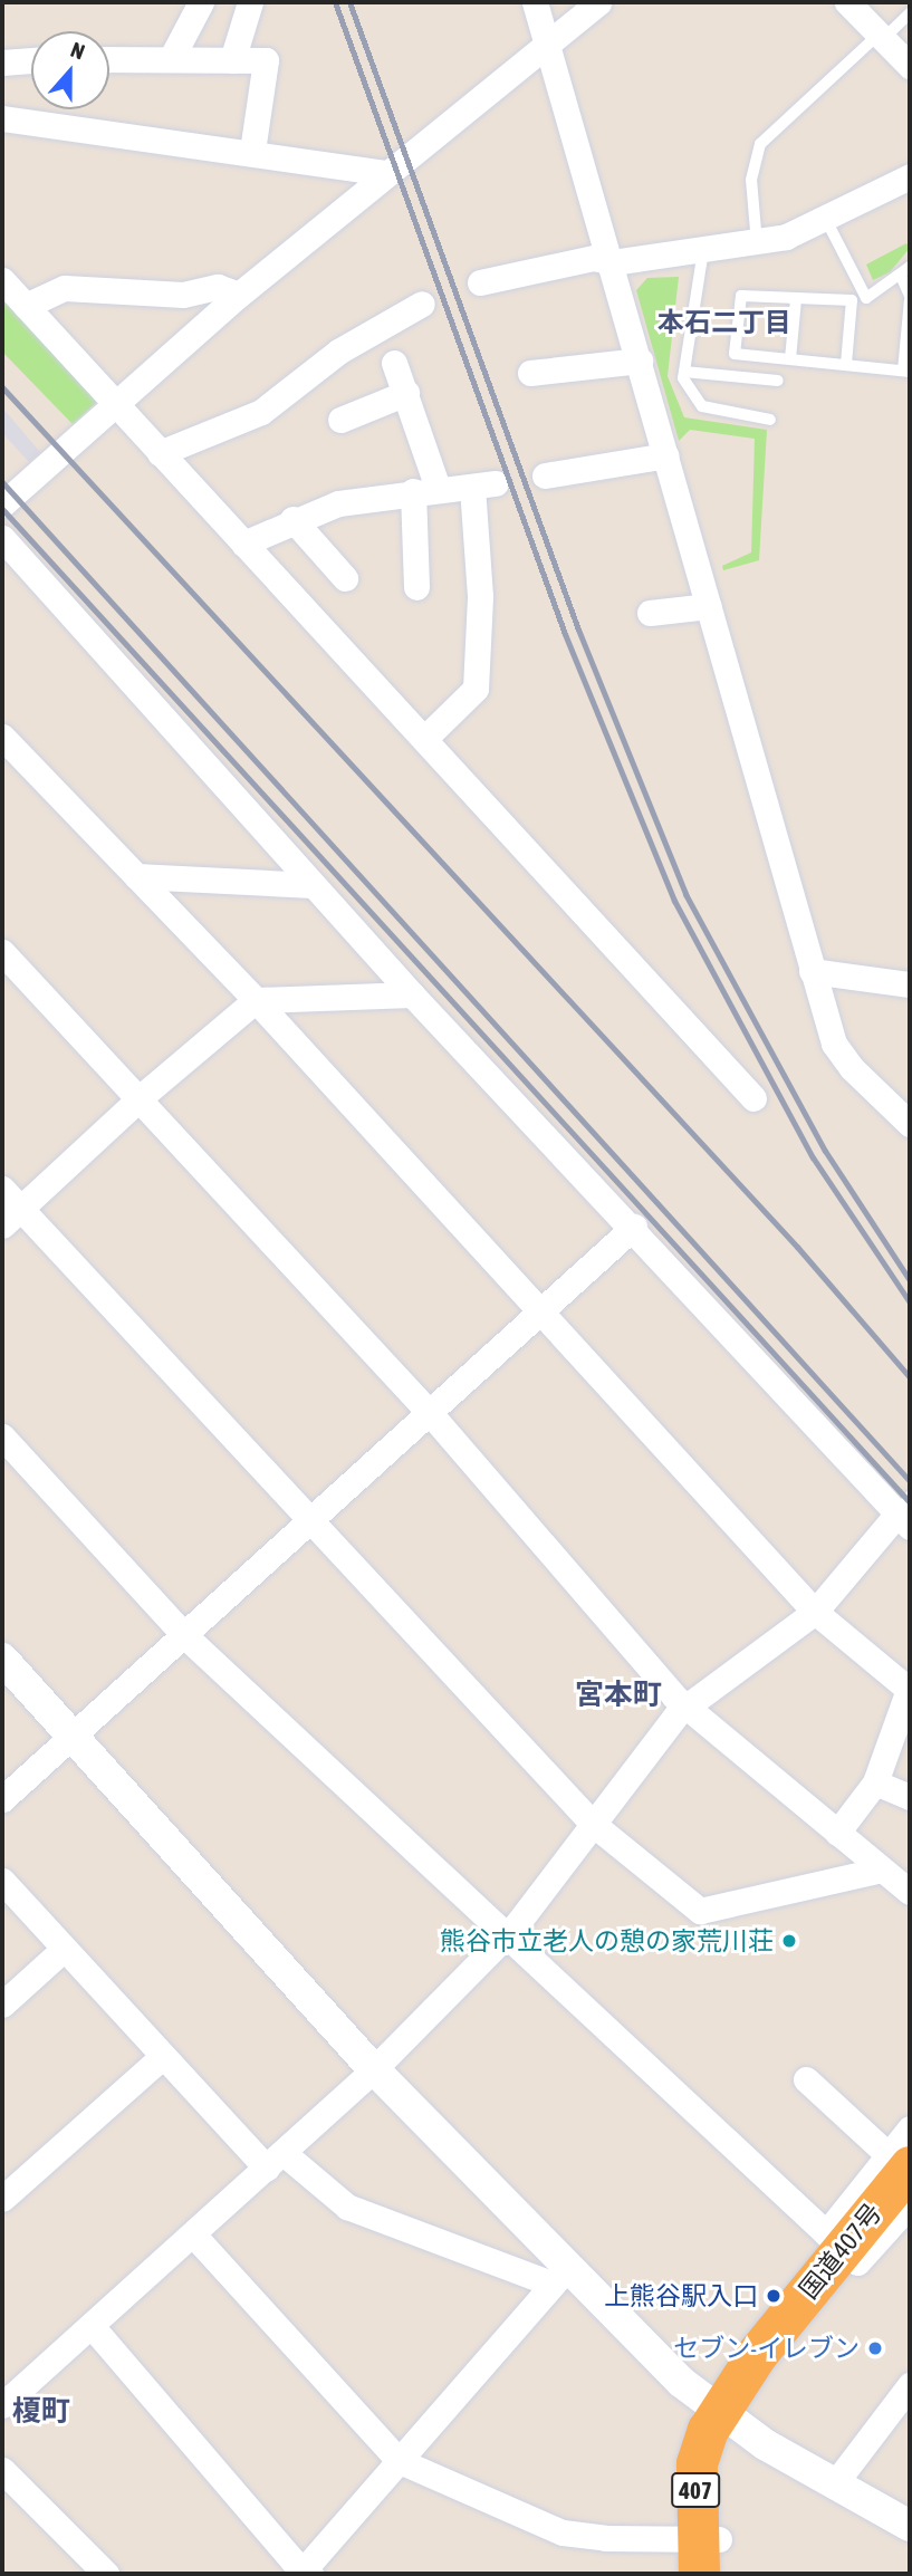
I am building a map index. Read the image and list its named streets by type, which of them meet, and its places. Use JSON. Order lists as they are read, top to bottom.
{
  "streets": {
    "highway": ["国道407号", "407"]
  },
  "crossings": [
    ["国道407号", "407"]
  ],
  "districts": ["本石二丁目", "宮本町", "榎町"],
  "places": ["熊谷市立老人の憩の家荒川荘", "上熊谷駅入口", "セブン-イレブン"],
  "north": "top"
}
